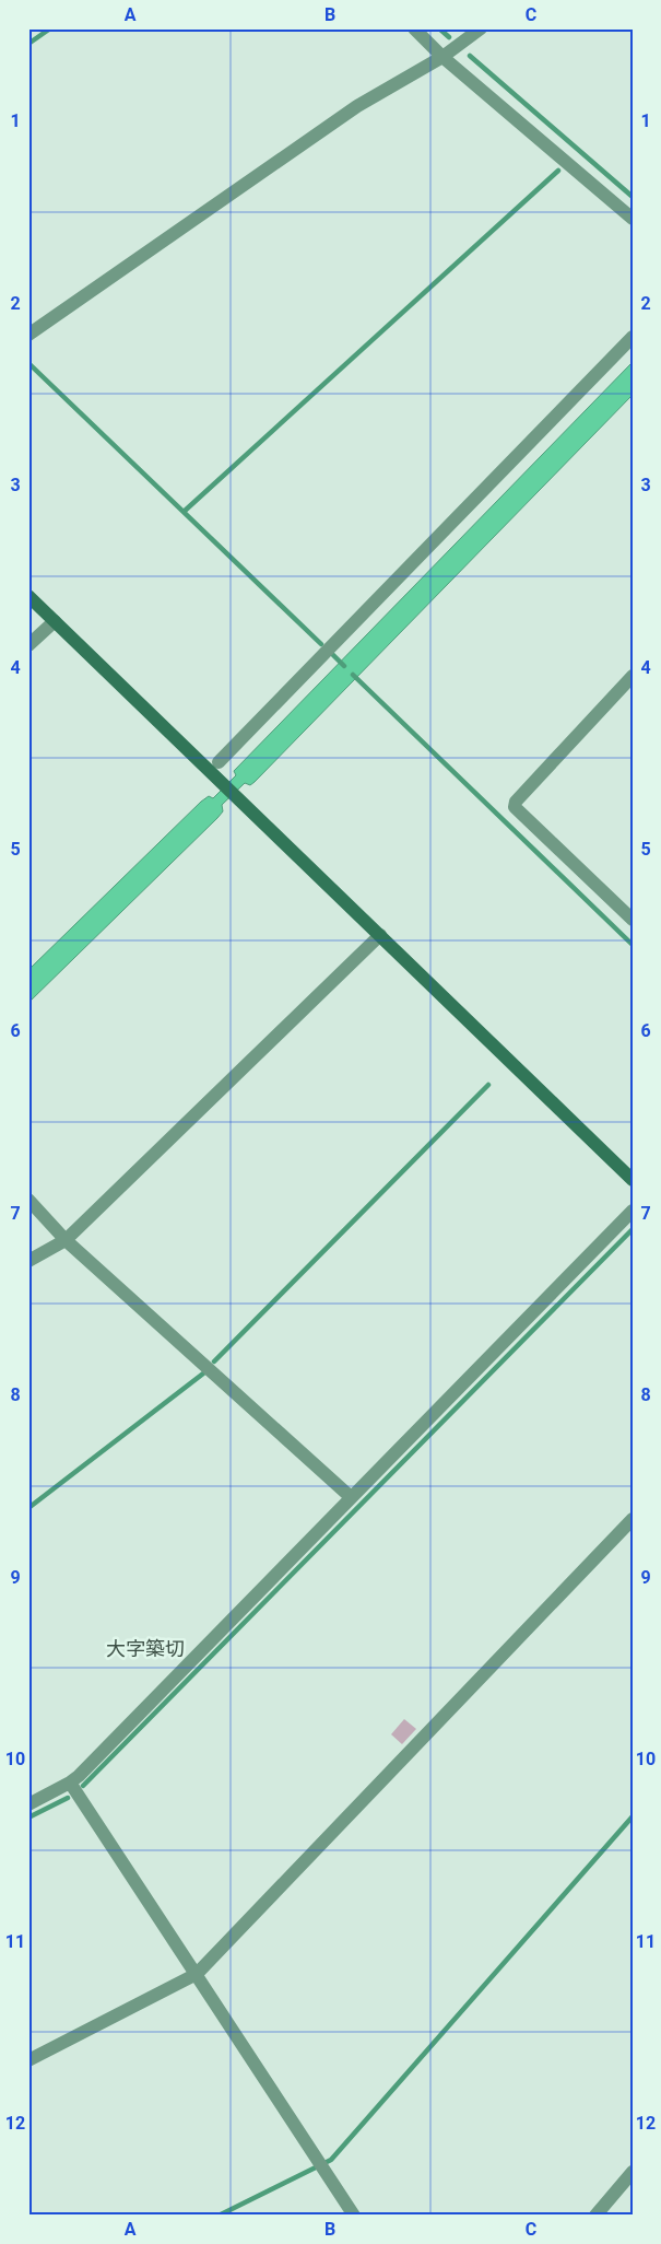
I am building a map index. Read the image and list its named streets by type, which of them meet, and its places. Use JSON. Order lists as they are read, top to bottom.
{
  "districts": ["大字築切"],
  "grid": {
    "columns": ["A", "B", "C"],
    "rows": [
      "1",
      "2",
      "3",
      "4",
      "5",
      "6",
      "7",
      "8",
      "9",
      "10",
      "11",
      "12"
    ]
  }
}
